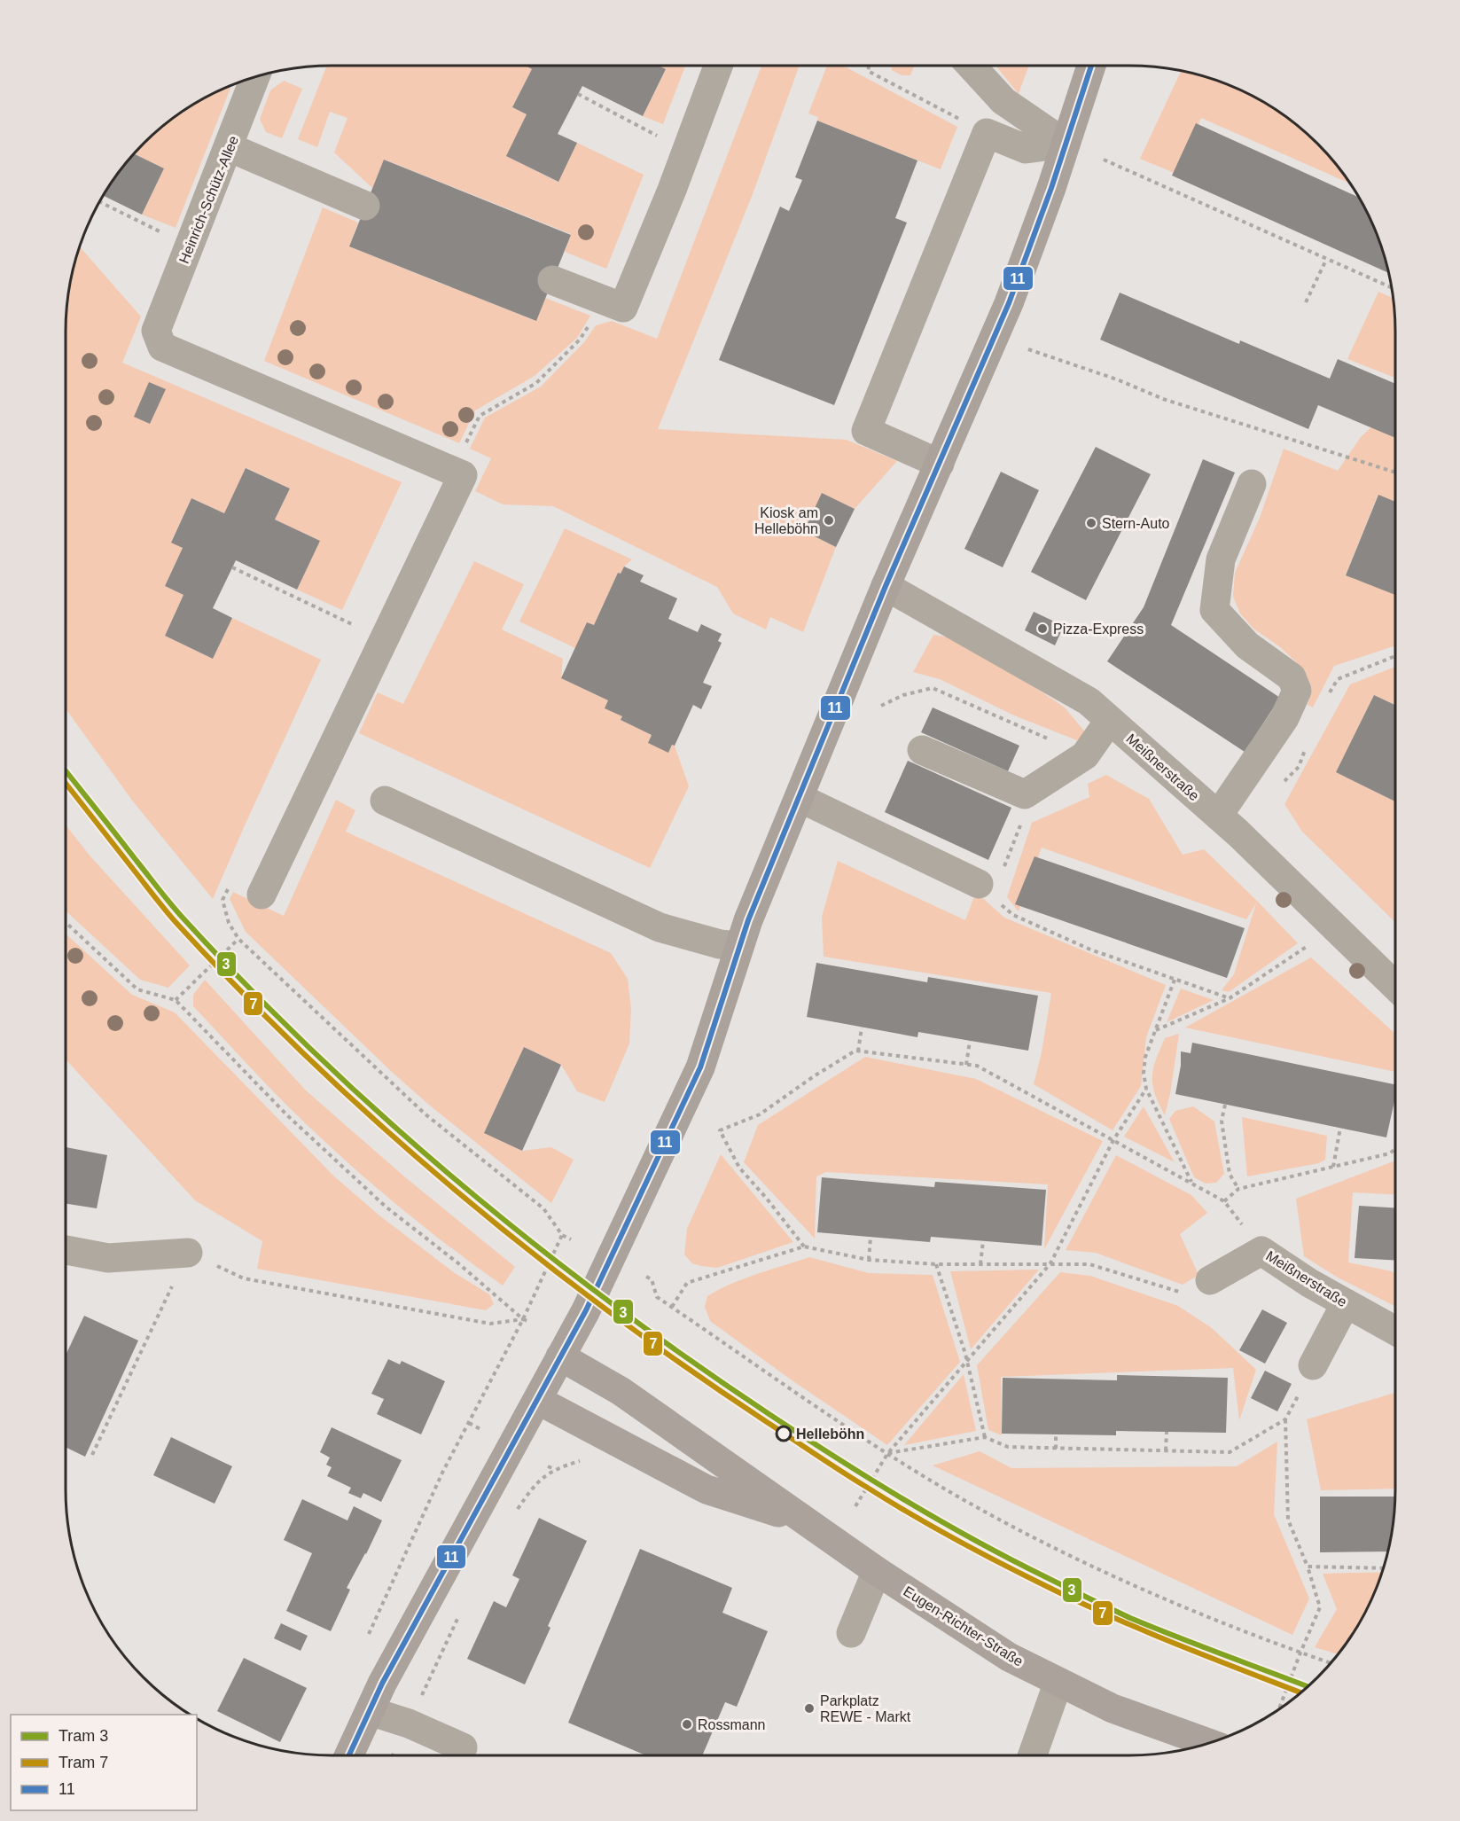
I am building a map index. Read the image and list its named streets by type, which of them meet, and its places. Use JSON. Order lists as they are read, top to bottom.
{
  "streets": {
    "main road": ["Eugen-Richter-Straße"],
    "street": ["Heinrich-Schütz-Allee", "Meißnerstraße"]
  },
  "places": [
    "Kiosk am Helleböhn",
    "Stern-Auto",
    "Pizza-Express",
    "Helleböhn",
    "Parkplatz REWE - Markt",
    "Rossmann"
  ],
  "lines": ["transit line 11", "tram line 3", "tram line 7"],
  "legend": ["Tram 3", "Tram 7", "11"]
}
